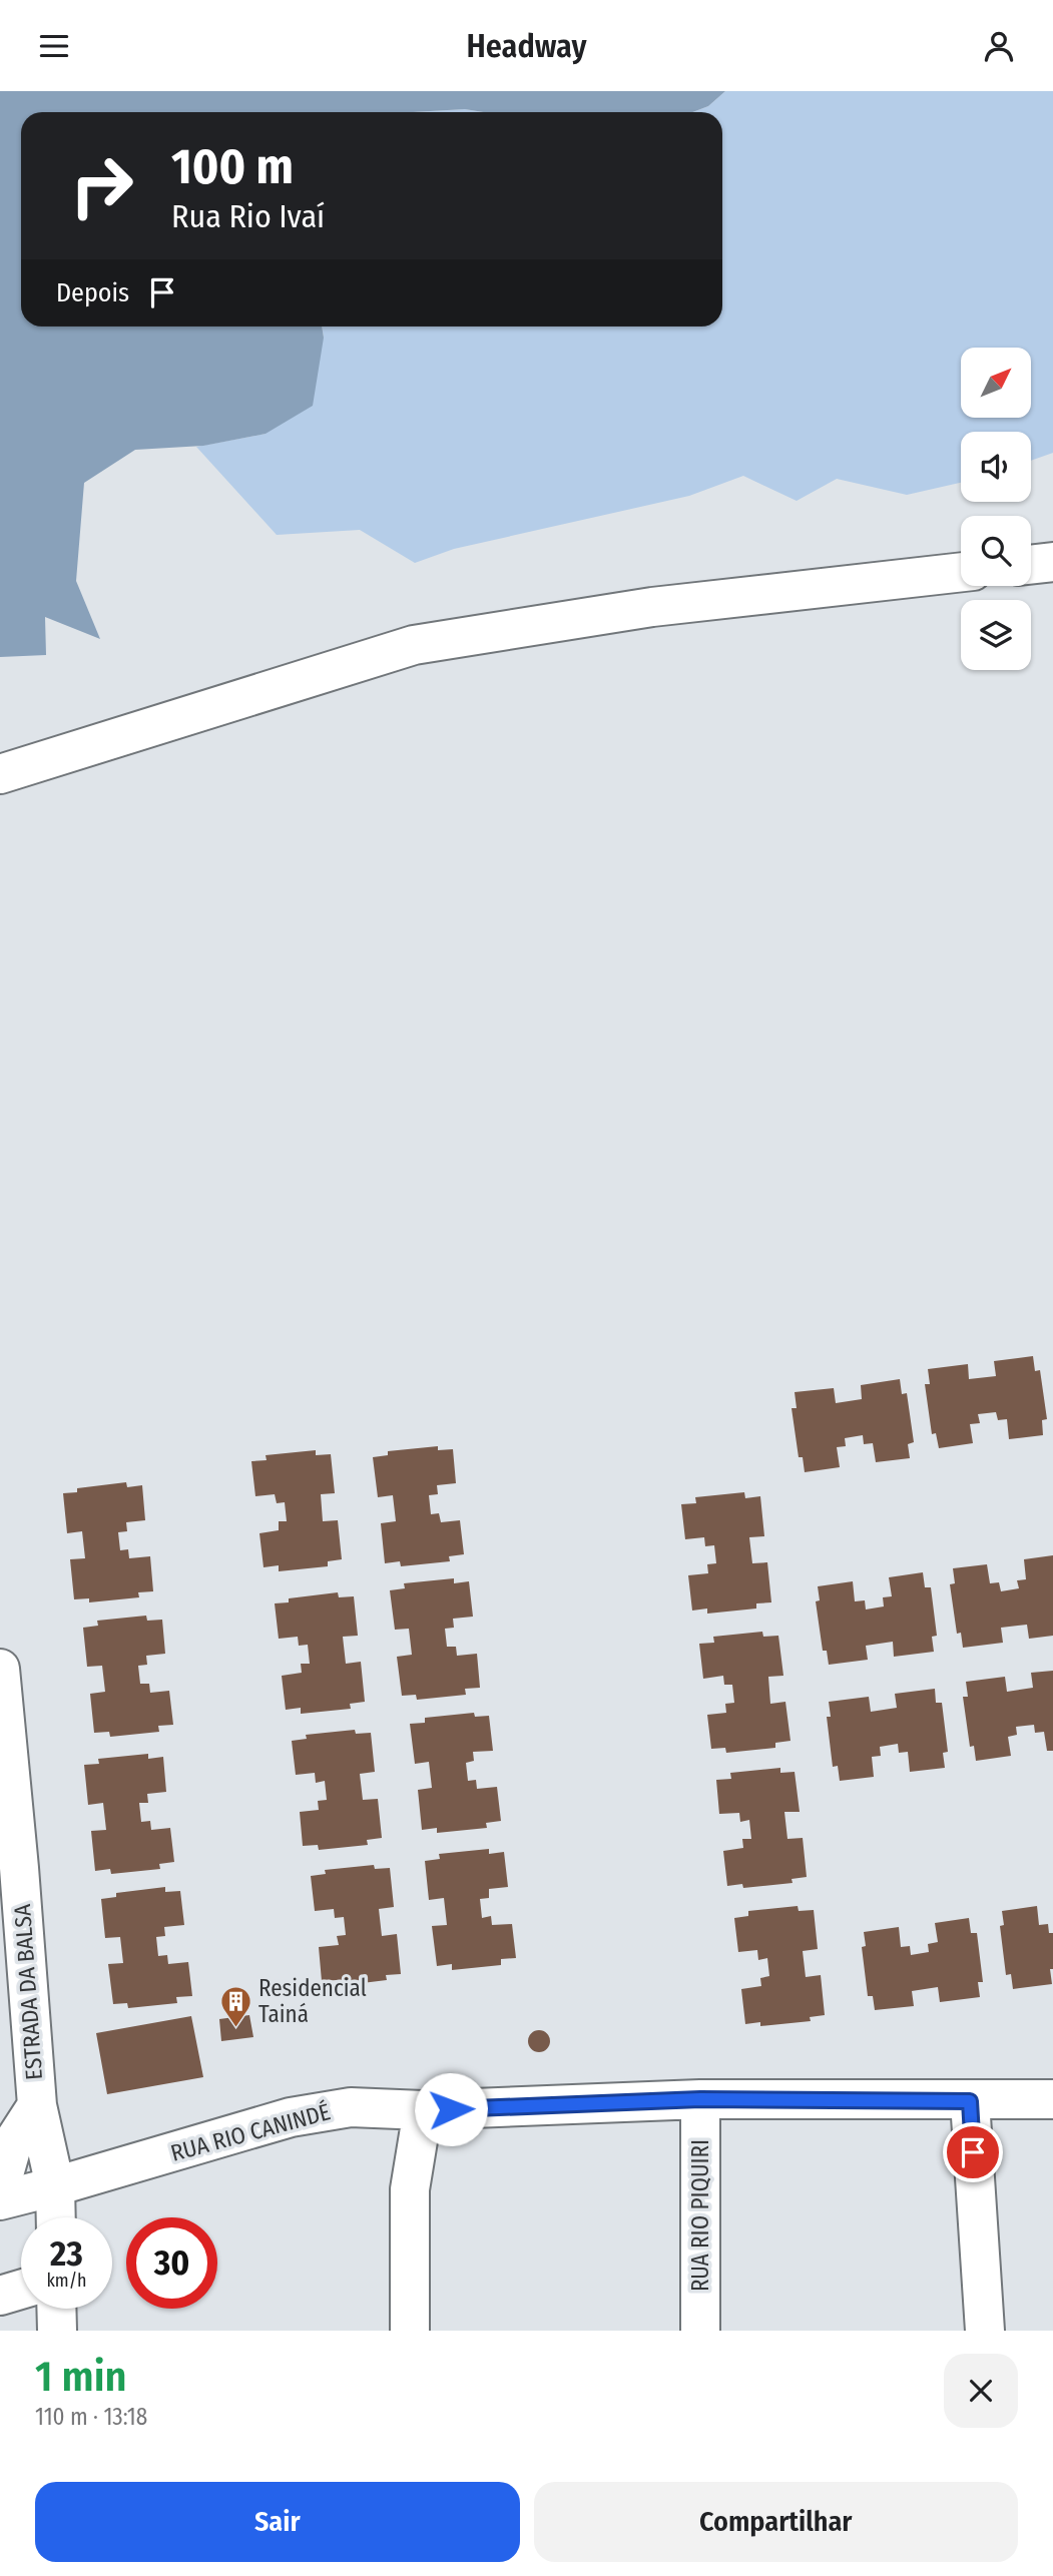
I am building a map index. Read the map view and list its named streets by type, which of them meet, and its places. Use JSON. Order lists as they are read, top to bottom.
{
  "streets": {
    "street": ["ESTRADA DA BALSA", "RUA RIO CANINDÉ", "RUA RIO PIQUIRI"]
  },
  "crossings": [
    ["ESTRADA DA BALSA", "RUA RIO CANINDÉ"],
    ["RUA RIO CANINDÉ", "RUA RIO PIQUIRI"]
  ],
  "places": {
    "building": ["Residencial Tainá"]
  },
  "north": "top right",
  "page": {
    "header": "Headway",
    "turn": ["100 m", "Rua Rio Ivaí"],
    "then": "Depois",
    "speed": "23 km/h",
    "limit": "30",
    "heading": ["1 min", "110 m · 13:18"],
    "buttons": ["Sair", "Compartilhar"]
  }
}
